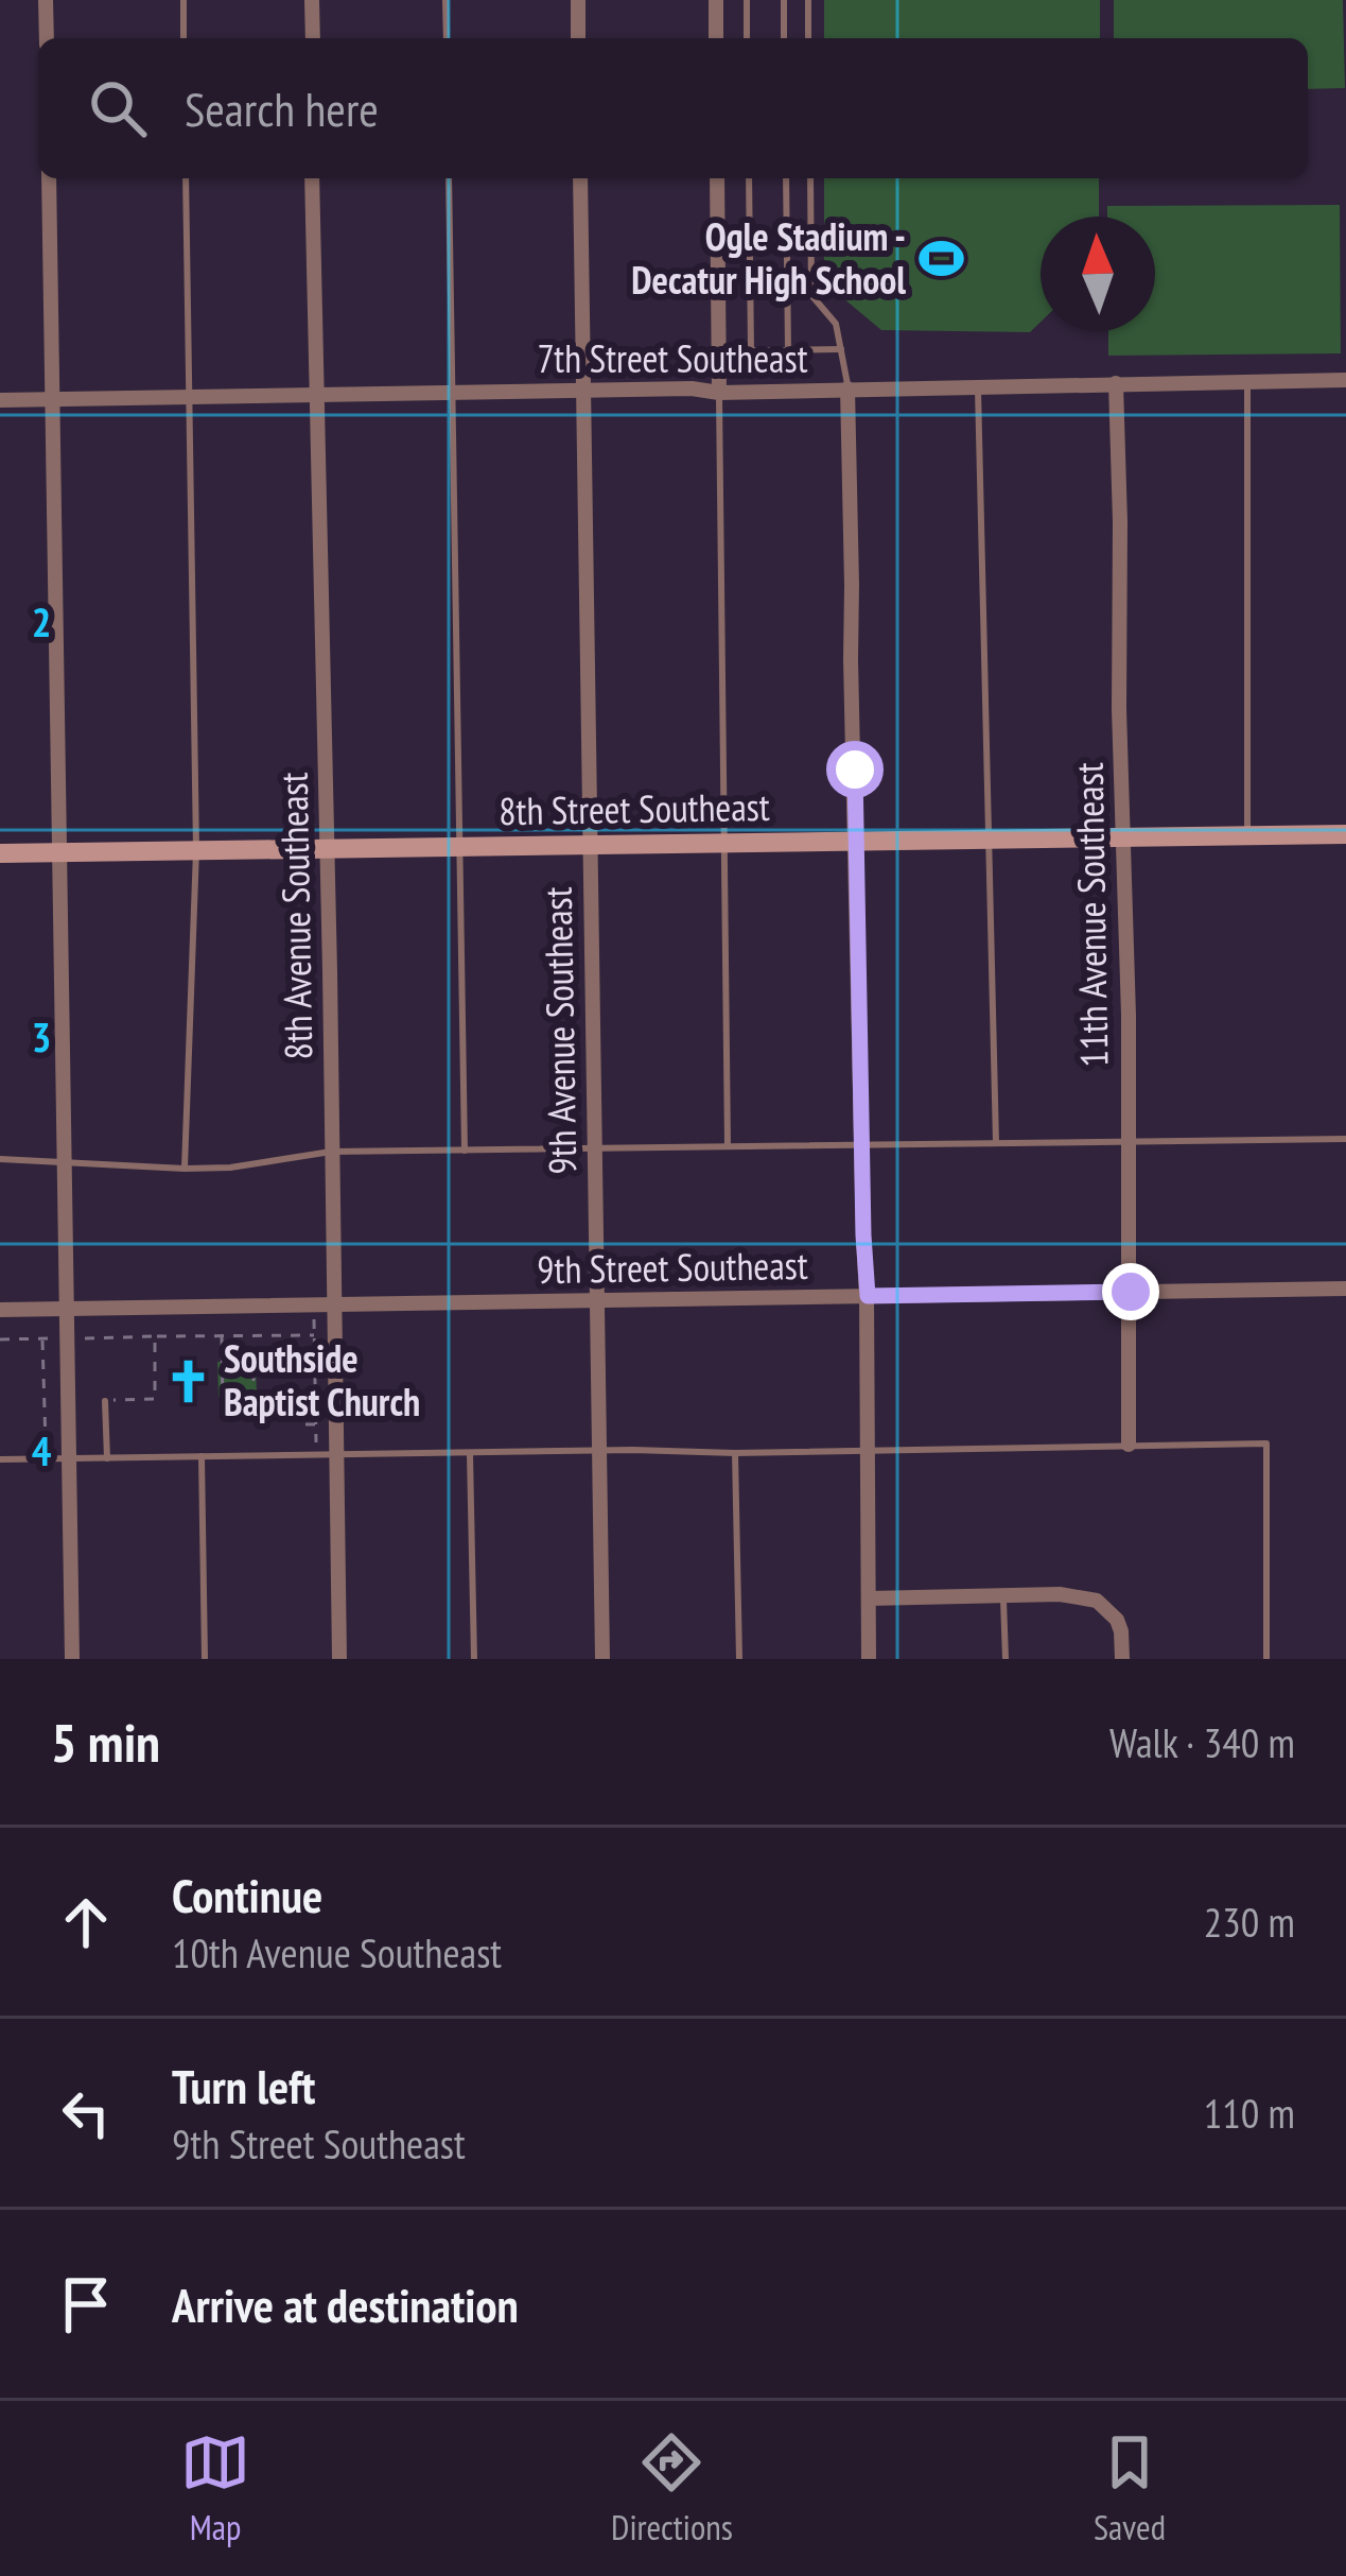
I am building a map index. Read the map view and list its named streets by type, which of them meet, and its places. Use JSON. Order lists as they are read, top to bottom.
{
  "streets": {
    "street": [
      "7th Street Southeast",
      "8th Street Southeast",
      "11th Avenue Southeast",
      "8th Avenue Southeast",
      "9th Avenue Southeast",
      "9th Street Southeast"
    ]
  },
  "crossings": [
    ["7th Street Southeast", "11th Avenue Southeast"],
    ["7th Street Southeast", "8th Avenue Southeast"],
    ["7th Street Southeast", "9th Avenue Southeast"],
    ["8th Street Southeast", "11th Avenue Southeast"],
    ["8th Street Southeast", "8th Avenue Southeast"],
    ["8th Street Southeast", "9th Avenue Southeast"],
    ["11th Avenue Southeast", "9th Street Southeast"],
    ["8th Avenue Southeast", "9th Street Southeast"],
    ["9th Avenue Southeast", "9th Street Southeast"]
  ],
  "places": {
    "sports": ["Ogle Stadium - Decatur High School"],
    "church": ["Southside Baptist Church"]
  },
  "north": "top",
  "page": {
    "search": "Search here",
    "heading": ["5 min", "Walk · 340 m"],
    "list": [
      ["Continue", "10th Avenue Southeast", "230 m"],
      ["Turn left", "9th Street Southeast", "110 m"],
      "Arrive at destination"
    ],
    "nav": ["Map", "Directions", "Saved"]
  },
  "grid": {
    "rows": ["2", "3", "4"]
  }
}
